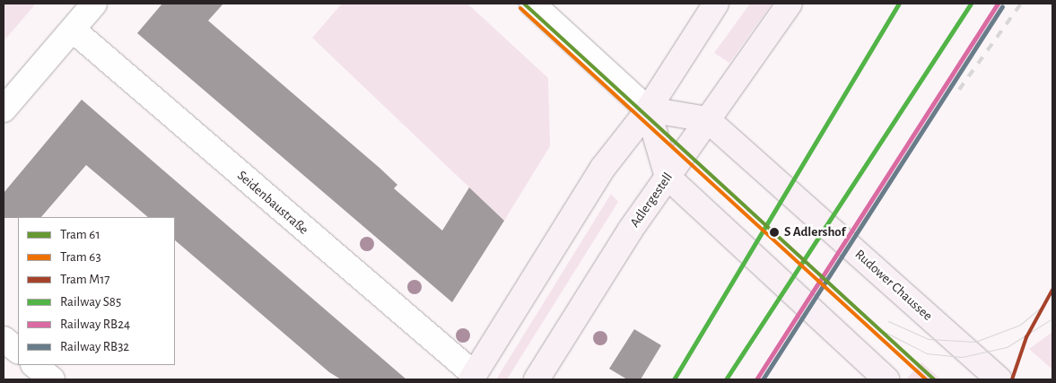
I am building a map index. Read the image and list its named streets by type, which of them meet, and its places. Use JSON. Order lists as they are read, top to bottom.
{
  "streets": {
    "main road": ["Adlergestell", "Rudower Chaussee"],
    "street": ["Seidenbaustraße"]
  },
  "crossings": [
    ["Adlergestell", "Rudower Chaussee"]
  ],
  "places": ["S Adlershof"],
  "lines": [
    "tram line 61",
    "rail line S85",
    "rail line RB24",
    "rail line RB32",
    "tram line 63",
    "tram line M17"
  ],
  "legend": [
    "Tram 61",
    "Tram 63",
    "Tram M17",
    "Railway S85",
    "Railway RB24",
    "Railway RB32"
  ]
}
